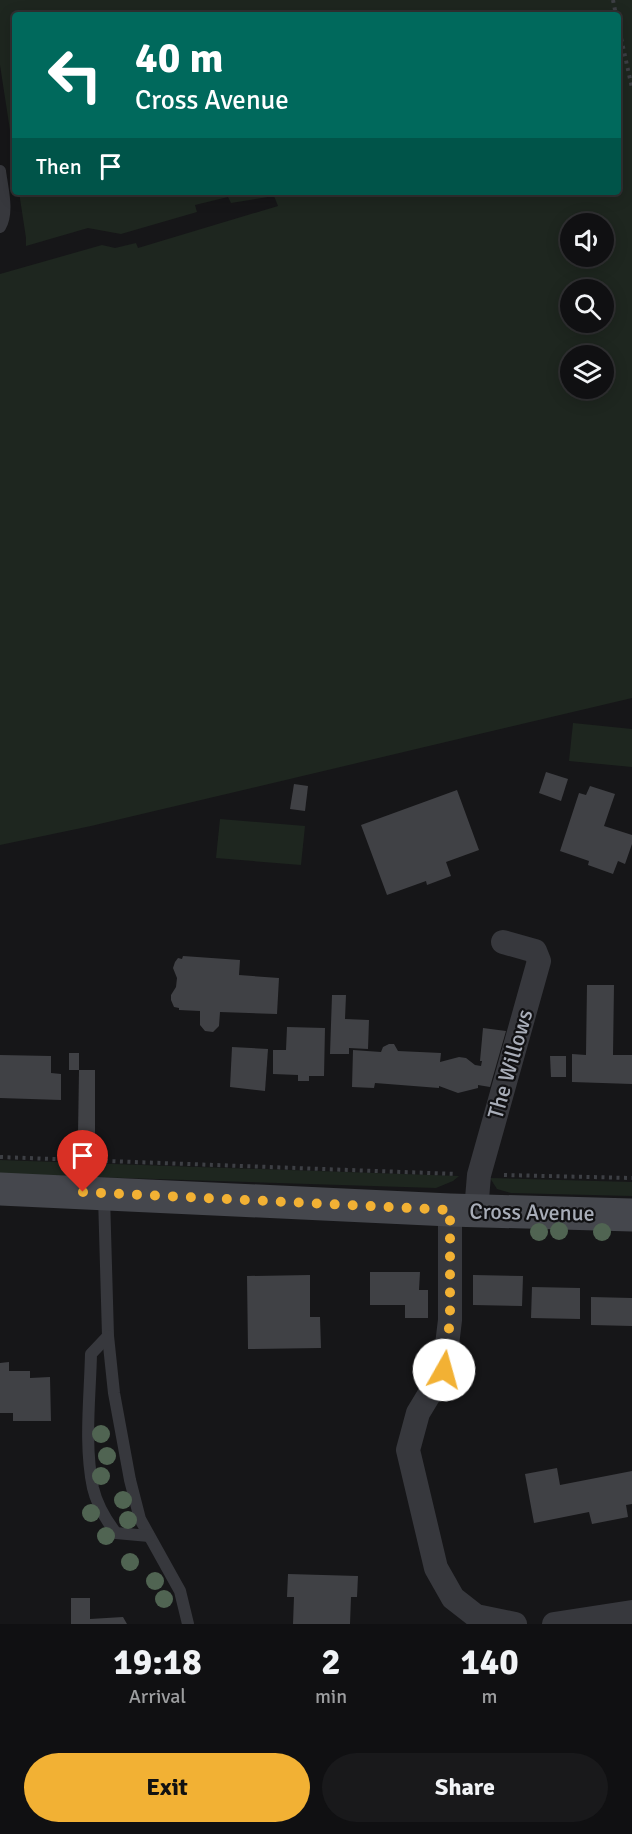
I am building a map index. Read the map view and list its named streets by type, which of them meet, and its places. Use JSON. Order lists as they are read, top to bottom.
{
  "streets": {
    "street": ["The Willows", "Cross Avenue"]
  },
  "crossings": [
    ["The Willows", "Cross Avenue"]
  ],
  "page": {
    "turn": ["40 m", "Cross Avenue"],
    "then": "Then",
    "eta": [
      "19:18",
      "Arrival",
      "2",
      "min",
      "140",
      "m"
    ],
    "buttons": ["Exit", "Share"]
  }
}
